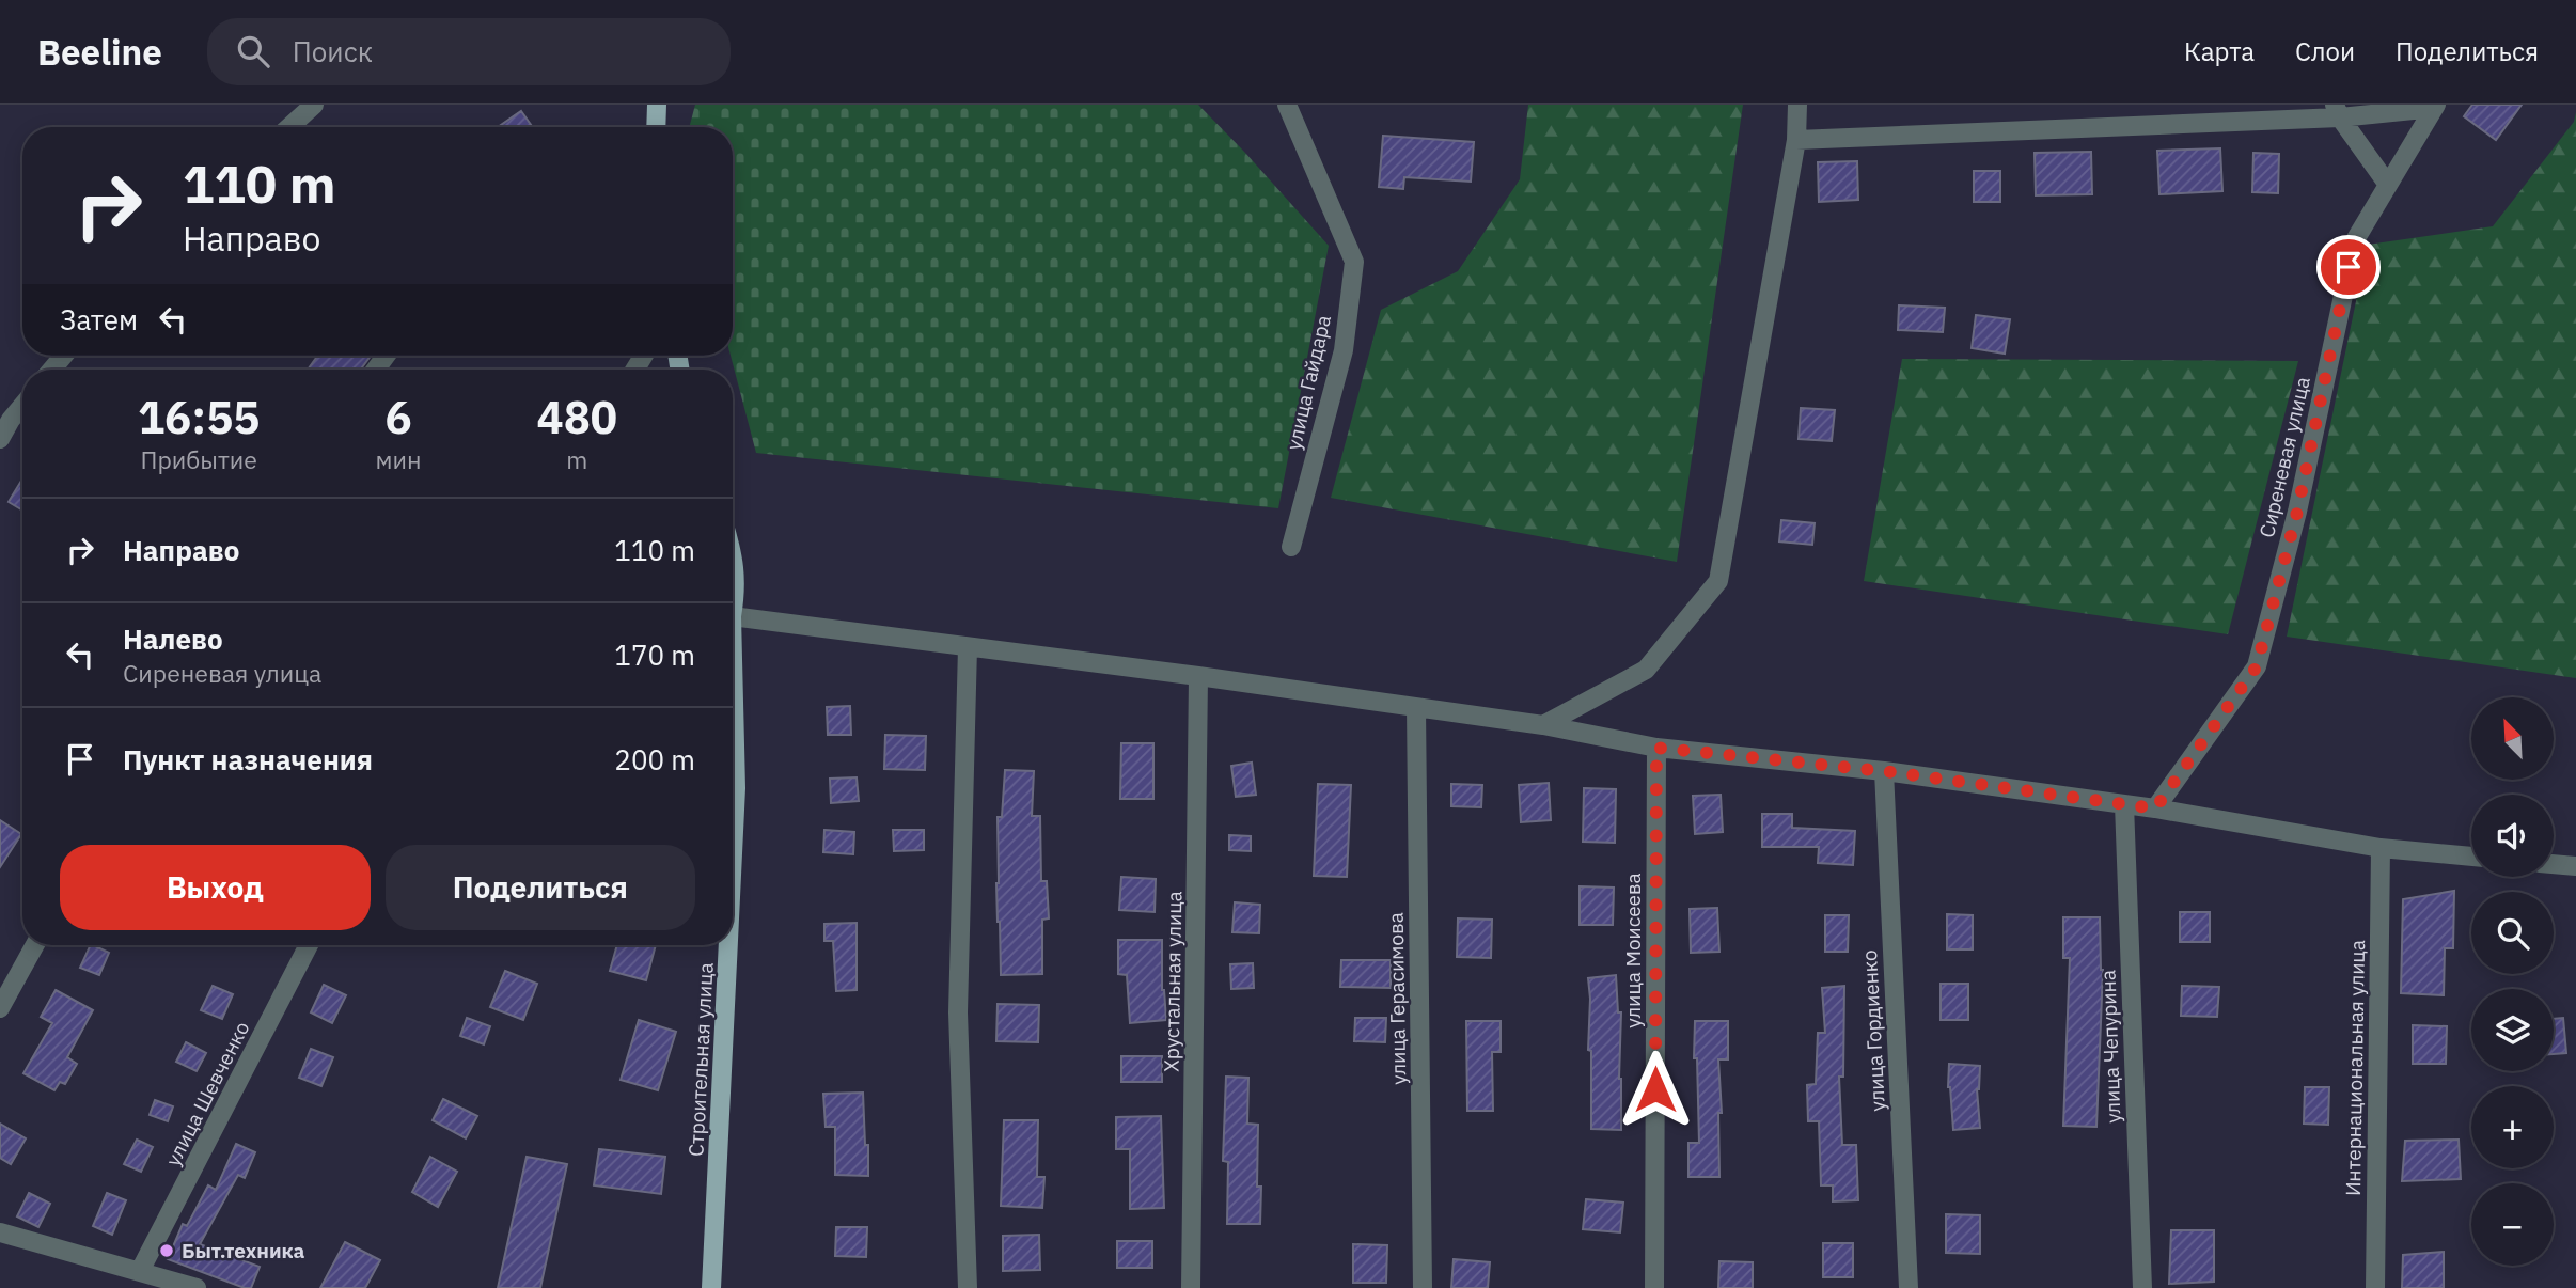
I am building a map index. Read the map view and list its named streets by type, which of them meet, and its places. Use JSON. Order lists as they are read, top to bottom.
{
  "streets": {
    "main road": ["Строительная улица"],
    "street": [
      "улица Гайдара",
      "Сиреневая улица",
      "улица Моисеева",
      "Хрустальная улица",
      "улица Герасимова",
      "улица Гордиенко",
      "улица Чепурина",
      "Интернациональная улица",
      "улица Шевченко"
    ]
  },
  "places": ["Быт.техника"],
  "north": "top left",
  "page": {
    "header": "Beeline",
    "search": "Поиск",
    "nav": ["Карта", "Слои", "Поделиться"],
    "turn": ["110 m", "Направо"],
    "then": "Затем",
    "eta": [
      "16:55",
      "Прибытие",
      "6",
      "мин",
      "480",
      "m"
    ],
    "list": [
      {
        "name": "Направо",
        "value": "110 m"
      },
      {
        "name": "Налево",
        "note": "Сиреневая улица",
        "value": "170 m"
      },
      {
        "name": "Пункт назначения",
        "value": "200 m"
      }
    ],
    "map_buttons": ["+", "−"],
    "buttons": ["Выход", "Поделиться"]
  }
}
